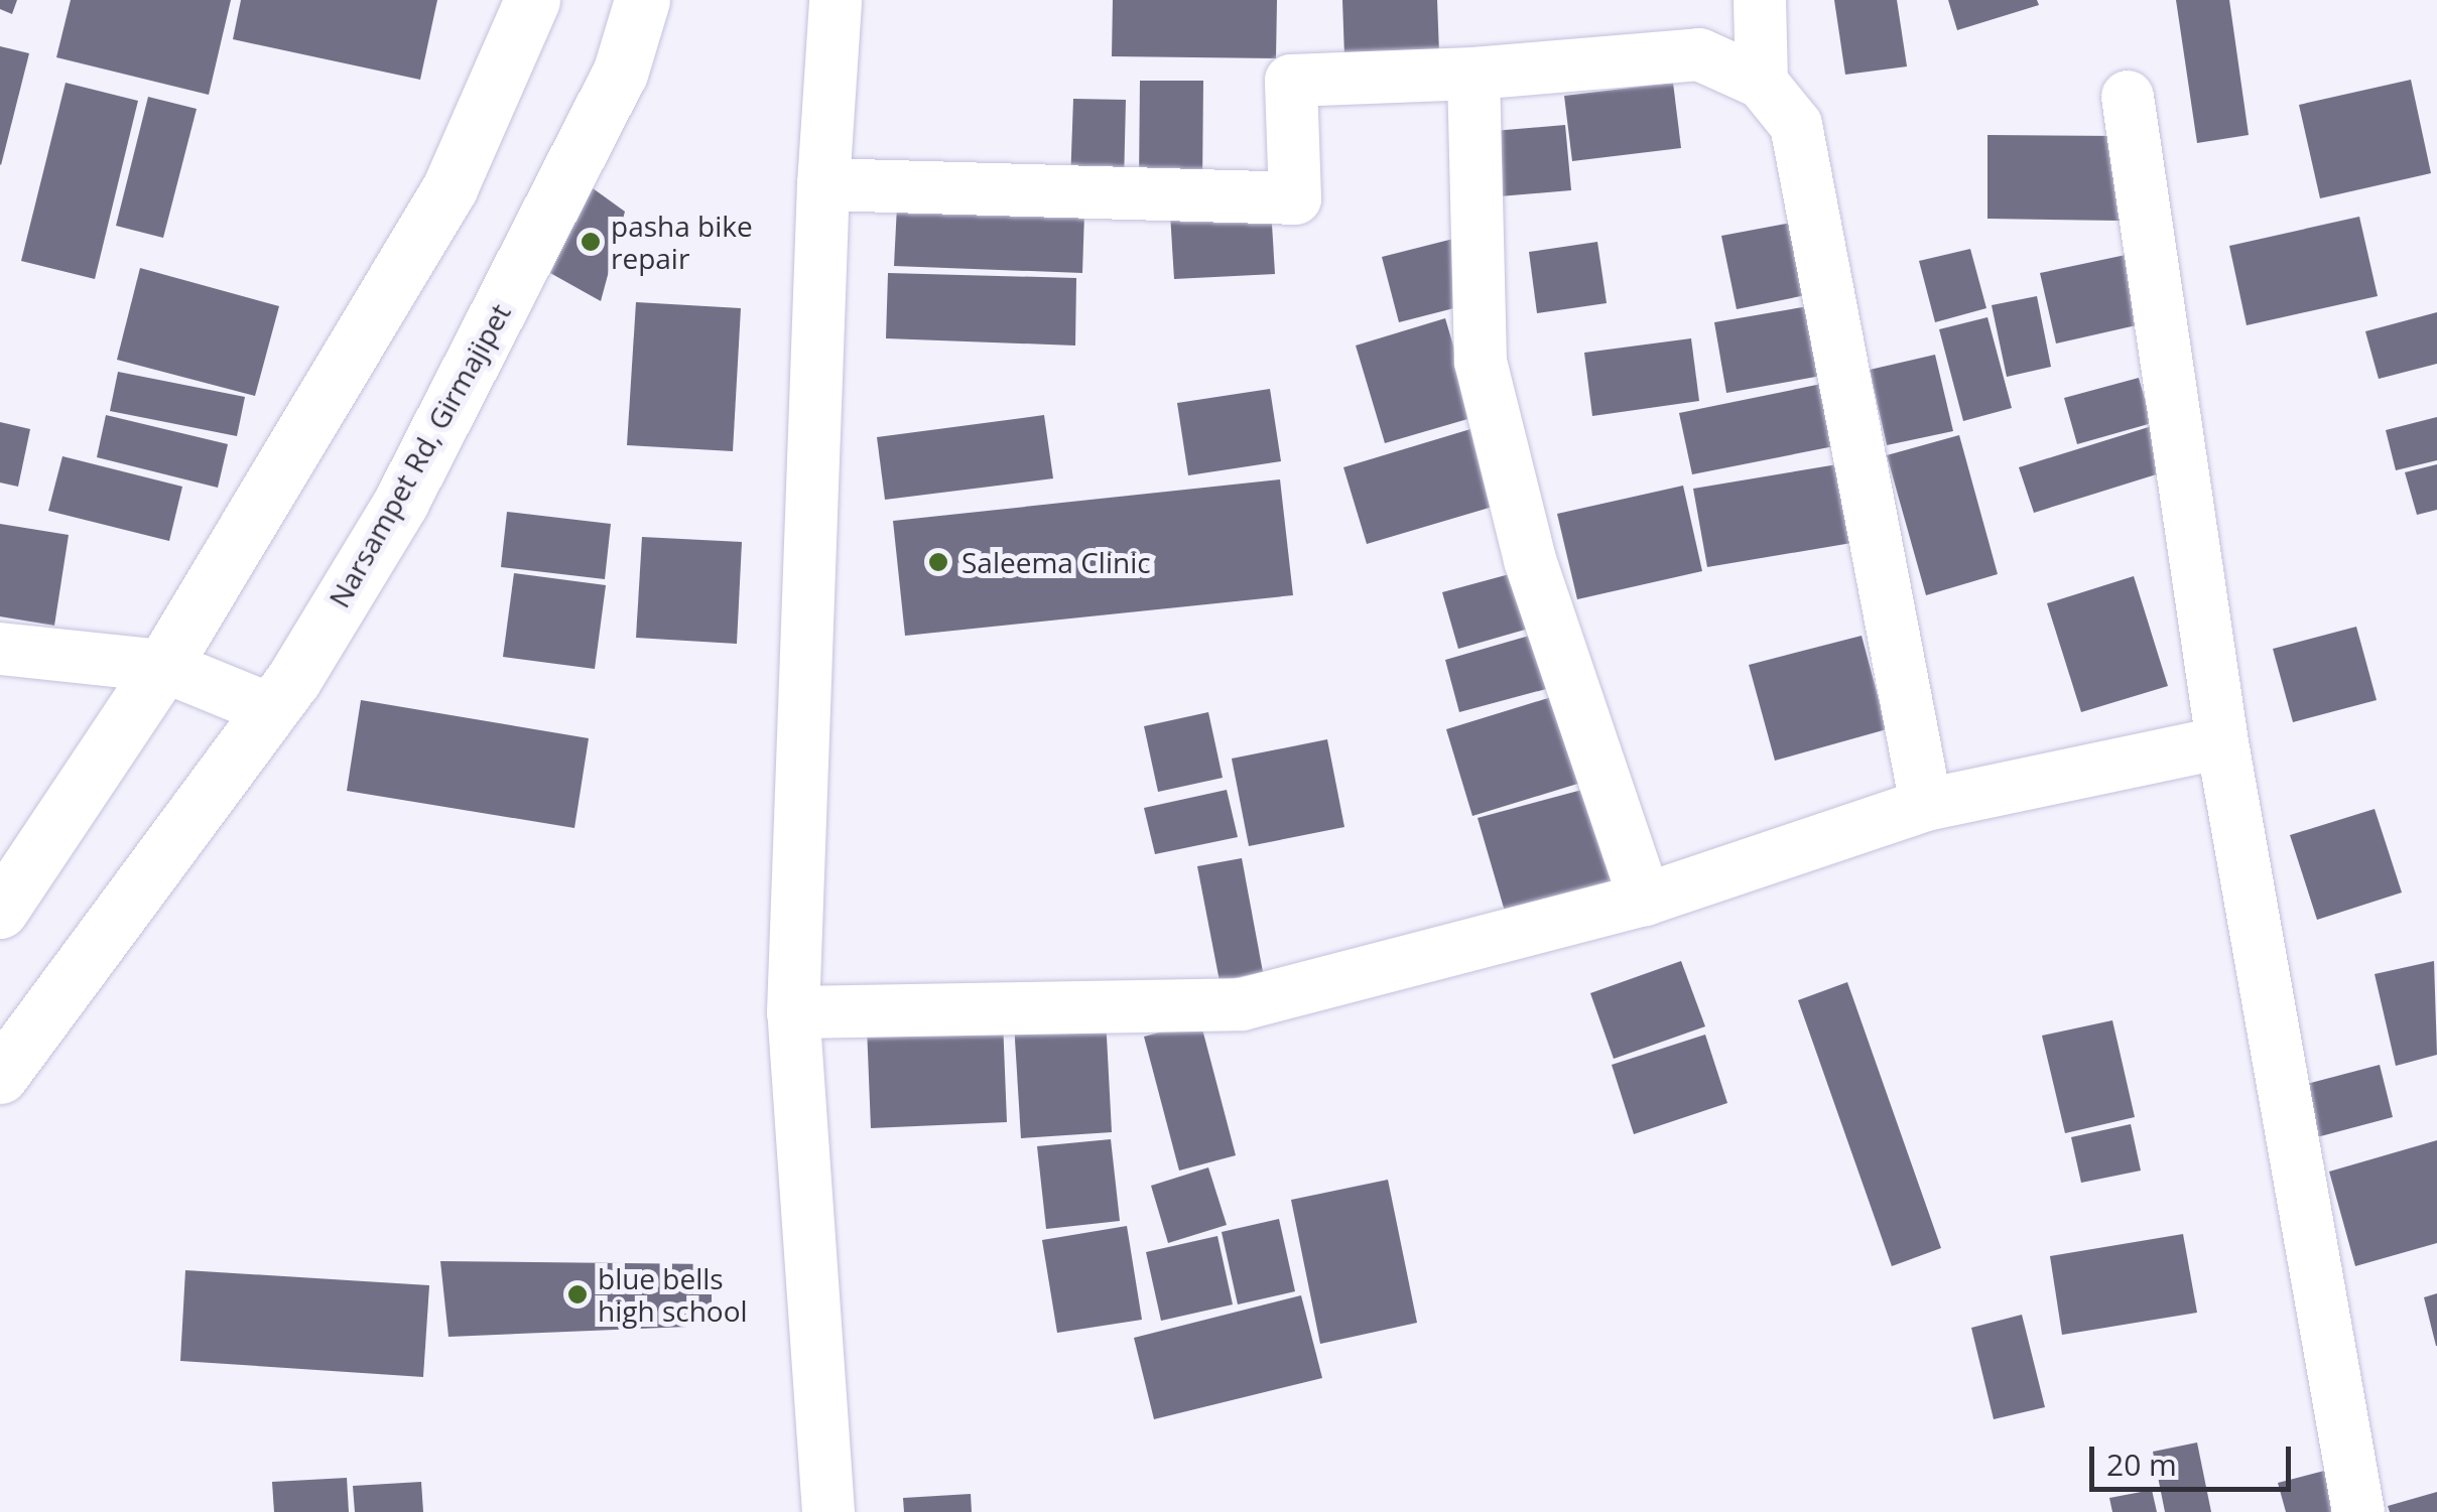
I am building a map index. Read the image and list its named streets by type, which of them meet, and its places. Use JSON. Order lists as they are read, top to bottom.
{
  "streets": {
    "main road": ["Narsampet Rd, Girmajipet"]
  },
  "places": ["pasha bike repair", "Saleema Clinic", "blue bells high school"],
  "scale_bar": "20 m"
}
